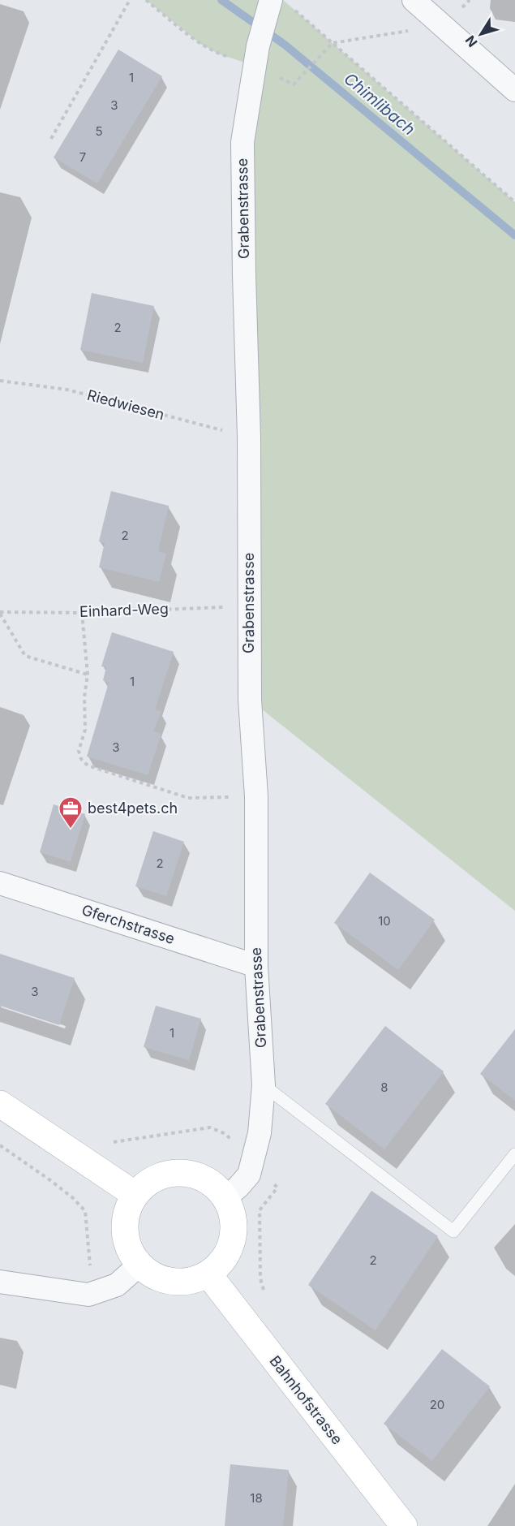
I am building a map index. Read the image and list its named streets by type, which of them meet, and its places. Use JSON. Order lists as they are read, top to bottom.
{
  "streets": {
    "main road": ["Bahnhofstrasse"],
    "street": ["Grabenstrasse", "Gferchstrasse"],
    "path": ["Riedwiesen", "Einhard-Weg"]
  },
  "crossings": [
    ["Grabenstrasse", "Riedwiesen"],
    ["Grabenstrasse", "Einhard-Weg"],
    ["Grabenstrasse", "Gferchstrasse"],
    ["Grabenstrasse", "Bahnhofstrasse"]
  ],
  "water": ["Chimlibach"],
  "places": {
    "office": ["best4pets.ch"]
  },
  "house_numbers": [
    "1",
    "3",
    "5",
    "7",
    "2",
    "2",
    "1",
    "3",
    "2",
    "10",
    "3",
    "1",
    "8",
    "2",
    "20",
    "18"
  ],
  "north": "bottom left"
}
